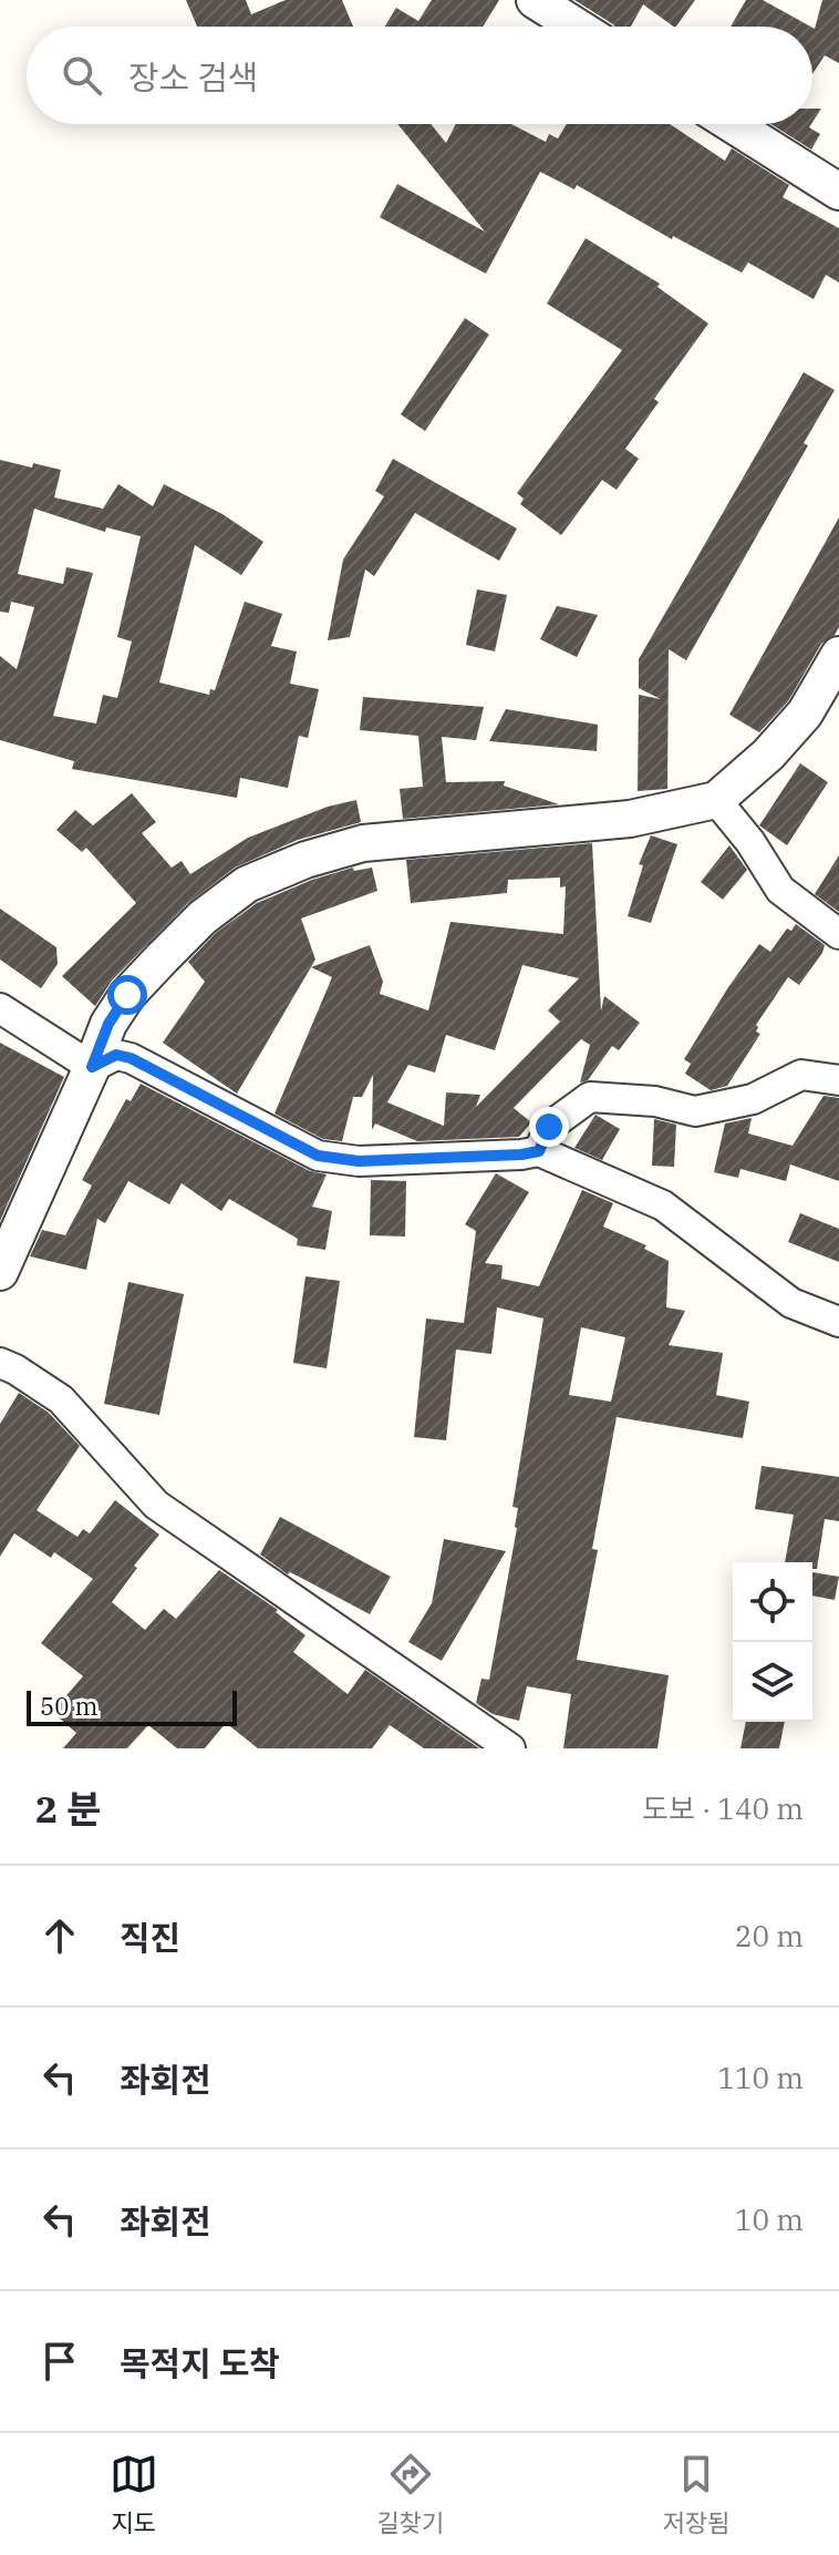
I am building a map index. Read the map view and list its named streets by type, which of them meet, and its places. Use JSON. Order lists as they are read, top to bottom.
{
  "scale_bar": "50 m",
  "page": {
    "search": "장소 검색",
    "scale": "50 m",
    "heading": ["2 분", "도보 · 140 m"],
    "list": [
      ["직진", "20 m"],
      ["좌회전", "110 m"],
      ["좌회전", "10 m"],
      "목적지 도착"
    ],
    "nav": ["지도", "길찾기", "저장됨"]
  }
}
